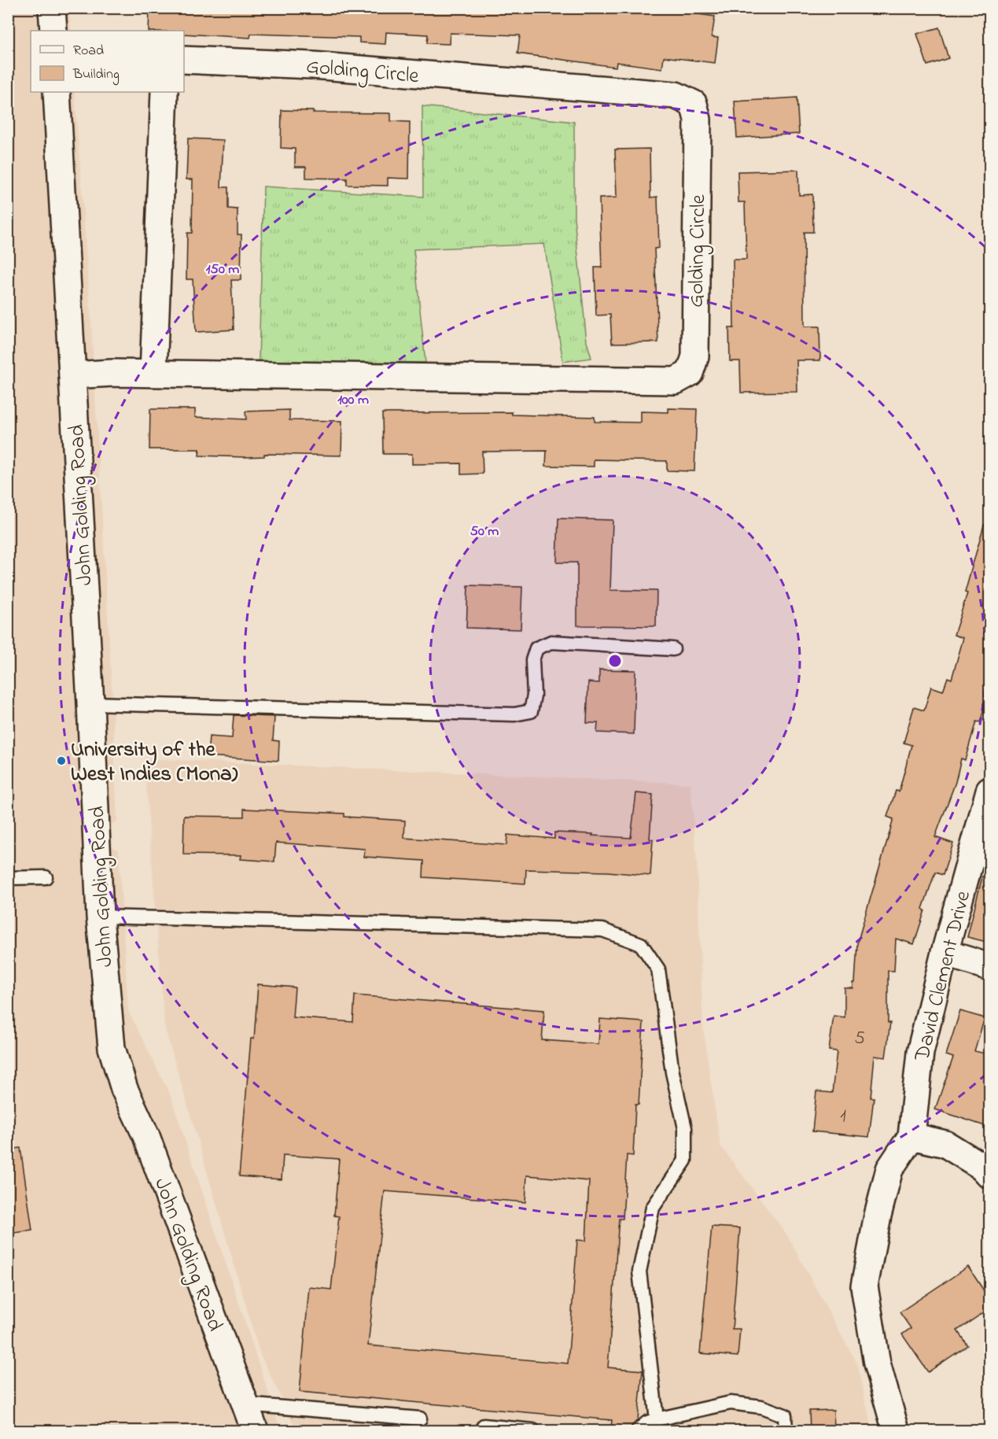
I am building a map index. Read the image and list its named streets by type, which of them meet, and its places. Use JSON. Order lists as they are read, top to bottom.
{
  "streets": {
    "street": ["Golding Circle", "John Golding Road", "David Clement Drive"]
  },
  "crossings": [
    ["Golding Circle", "John Golding Road"]
  ],
  "places": ["University of the West Indies (Mona)"],
  "house_numbers": ["5", "1"],
  "legend": ["Road", "Building"],
  "rings": ["150 m", "100 m", "50 m"]
}
